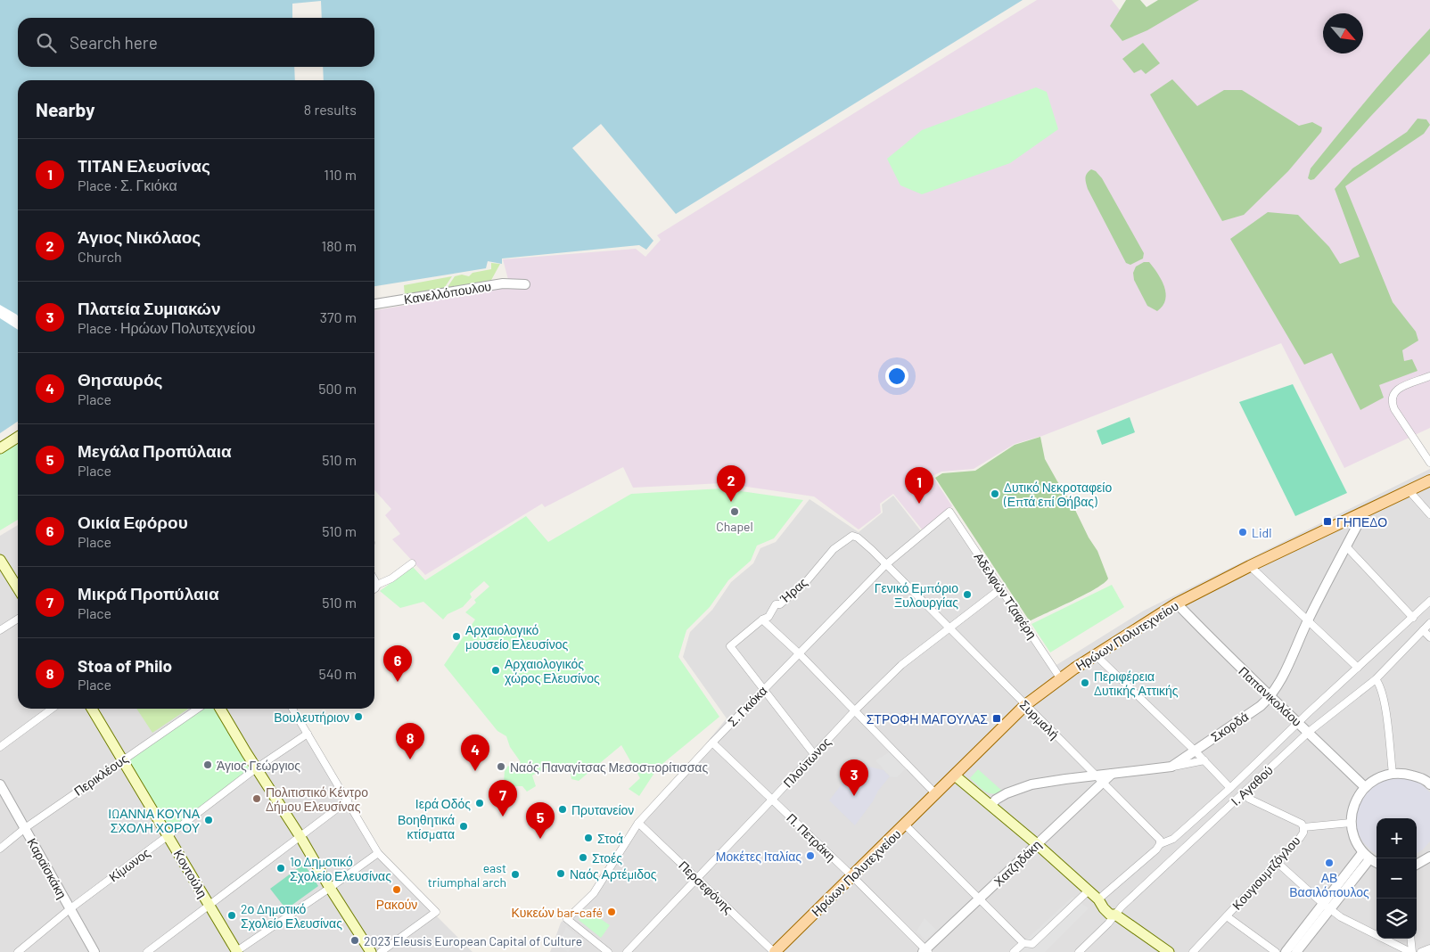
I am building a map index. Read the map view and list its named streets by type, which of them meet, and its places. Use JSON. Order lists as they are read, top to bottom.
{
  "streets": {
    "main road": ["Ηρώων Πολυτεχνείου", "Κοντούλη"],
    "street": [
      "Κανελλόπουλου",
      "Ήρας",
      "Αδελφών Τζαφέρη",
      "Παπανικολάου",
      "Σ. Γκιόκα",
      "Συρμαλή",
      "Σκορδά",
      "Πλούτωνος",
      "Περικλέους",
      "Ι. Αγαθού",
      "Π. Πετράκη",
      "Χατζηδάκη",
      "Κίμωνος",
      "Καραϊσκάκη",
      "Κουγιουμτζόγλου",
      "Περσεφόνης"
    ]
  },
  "crossings": [
    ["Ήρας", "Σ. Γκιόκα"],
    ["Ήρας", "Συρμαλή"],
    ["Αδελφών Τζαφέρη", "Ηρώων Πολυτεχνείου"],
    ["Αδελφών Τζαφέρη", "Σ. Γκιόκα"],
    ["Αδελφών Τζαφέρη", "Πλούτωνος"],
    ["Ηρώων Πολυτεχνείου", "Παπανικολάου"],
    ["Ηρώων Πολυτεχνείου", "Συρμαλή"],
    ["Ηρώων Πολυτεχνείου", "Σκορδά"],
    ["Ηρώων Πολυτεχνείου", "Π. Πετράκη"],
    ["Ηρώων Πολυτεχνείου", "Περσεφόνης"],
    ["Παπανικολάου", "Σκορδά"],
    ["Παπανικολάου", "Ι. Αγαθού"],
    ["Σ. Γκιόκα", "Συρμαλή"],
    ["Σ. Γκιόκα", "Π. Πετράκη"],
    ["Σ. Γκιόκα", "Περσεφόνης"],
    ["Συρμαλή", "Σκορδά"],
    ["Συρμαλή", "Πλούτωνος"],
    ["Συρμαλή", "Χατζηδάκη"],
    ["Σκορδά", "Χατζηδάκη"],
    ["Πλούτωνος", "Π. Πετράκη"],
    ["Πλούτωνος", "Περσεφόνης"],
    ["Περικλέους", "Καραϊσκάκη"],
    ["Περικλέους", "Κοντούλη"],
    ["Π. Πετράκη", "Χατζηδάκη"],
    ["Κίμωνος", "Καραϊσκάκη"],
    ["Κίμωνος", "Κοντούλη"]
  ],
  "places": {
    "other": [
      "Δυτικό Νεκροταφείο (Επτά επί Θήβας)",
      "Chapel",
      "Lidl",
      "Γενικό Εμπόριο Ξυλουργίας",
      "Αρχαιολογικό μουσείο Ελευσίνος",
      "Αρχαιολογικός χώρος Ελευσίνος",
      "Περιφέρεια Δυτικής Αττικής",
      "Βουλευτήριον",
      "Άγιος Γεώργιος",
      "Ναός Παναγίτσας Μεσοσπορίτισσας",
      "Πολιτιστικό Κέντρο Δήμου Ελευσίνας",
      "Ιερά Οδός",
      "Πρυτανείον",
      "ΙΩΑΝΝΑ ΚΟΥΝΑ ΣΧΟΛΗ ΧΟΡΟΥ",
      "Βοηθητικά κτίσματα",
      "Στοά",
      "Μοκέτες Ιταλίας",
      "Στοές",
      "ΑΒ Βασιλόπουλος",
      "1ο Δημοτικό Σχολείο Ελευσίνας",
      "Ναός Αρτέμιδος",
      "east triumphal arch",
      "Ρακούν",
      "Κυκεών bar-café",
      "2ο Δημοτικό Σχολείο Ελευσίνας",
      "2023 Eleusis European Capital of Culture"
    ],
    "transit": ["ΓΗΠΕΔΟ", "ΣΤΡΟΦΗ ΜΑΓΟΥΛΑΣ"]
  },
  "north": "bottom right",
  "page": {
    "search": "Search here",
    "heading": ["Nearby", "8 results"],
    "list": [
      {
        "mark": "1",
        "name": "TITAN Ελευσίνας",
        "note": "Place · Σ. Γκιόκα",
        "value": "110 m"
      },
      {
        "mark": "2",
        "name": "Άγιος Νικόλαος",
        "note": "Church",
        "value": "180 m"
      },
      {
        "mark": "3",
        "name": "Πλατεία Συμιακών",
        "note": "Place · Ηρώων Πολυτεχνείου",
        "value": "370 m"
      },
      {
        "mark": "4",
        "name": "Θησαυρός",
        "note": "Place",
        "value": "500 m"
      },
      {
        "mark": "5",
        "name": "Μεγάλα Προπύλαια",
        "note": "Place",
        "value": "510 m"
      },
      {
        "mark": "6",
        "name": "Οικία Εφόρου",
        "note": "Place",
        "value": "510 m"
      },
      {
        "mark": "7",
        "name": "Μικρά Προπύλαια",
        "note": "Place",
        "value": "510 m"
      },
      {
        "mark": "8",
        "name": "Stoa of Philo",
        "note": "Place",
        "value": "540 m"
      }
    ],
    "pins": [
      "2",
      "1",
      "6",
      "8",
      "4",
      "3",
      "7",
      "5"
    ],
    "map_buttons": ["+", "−"]
  }
}
